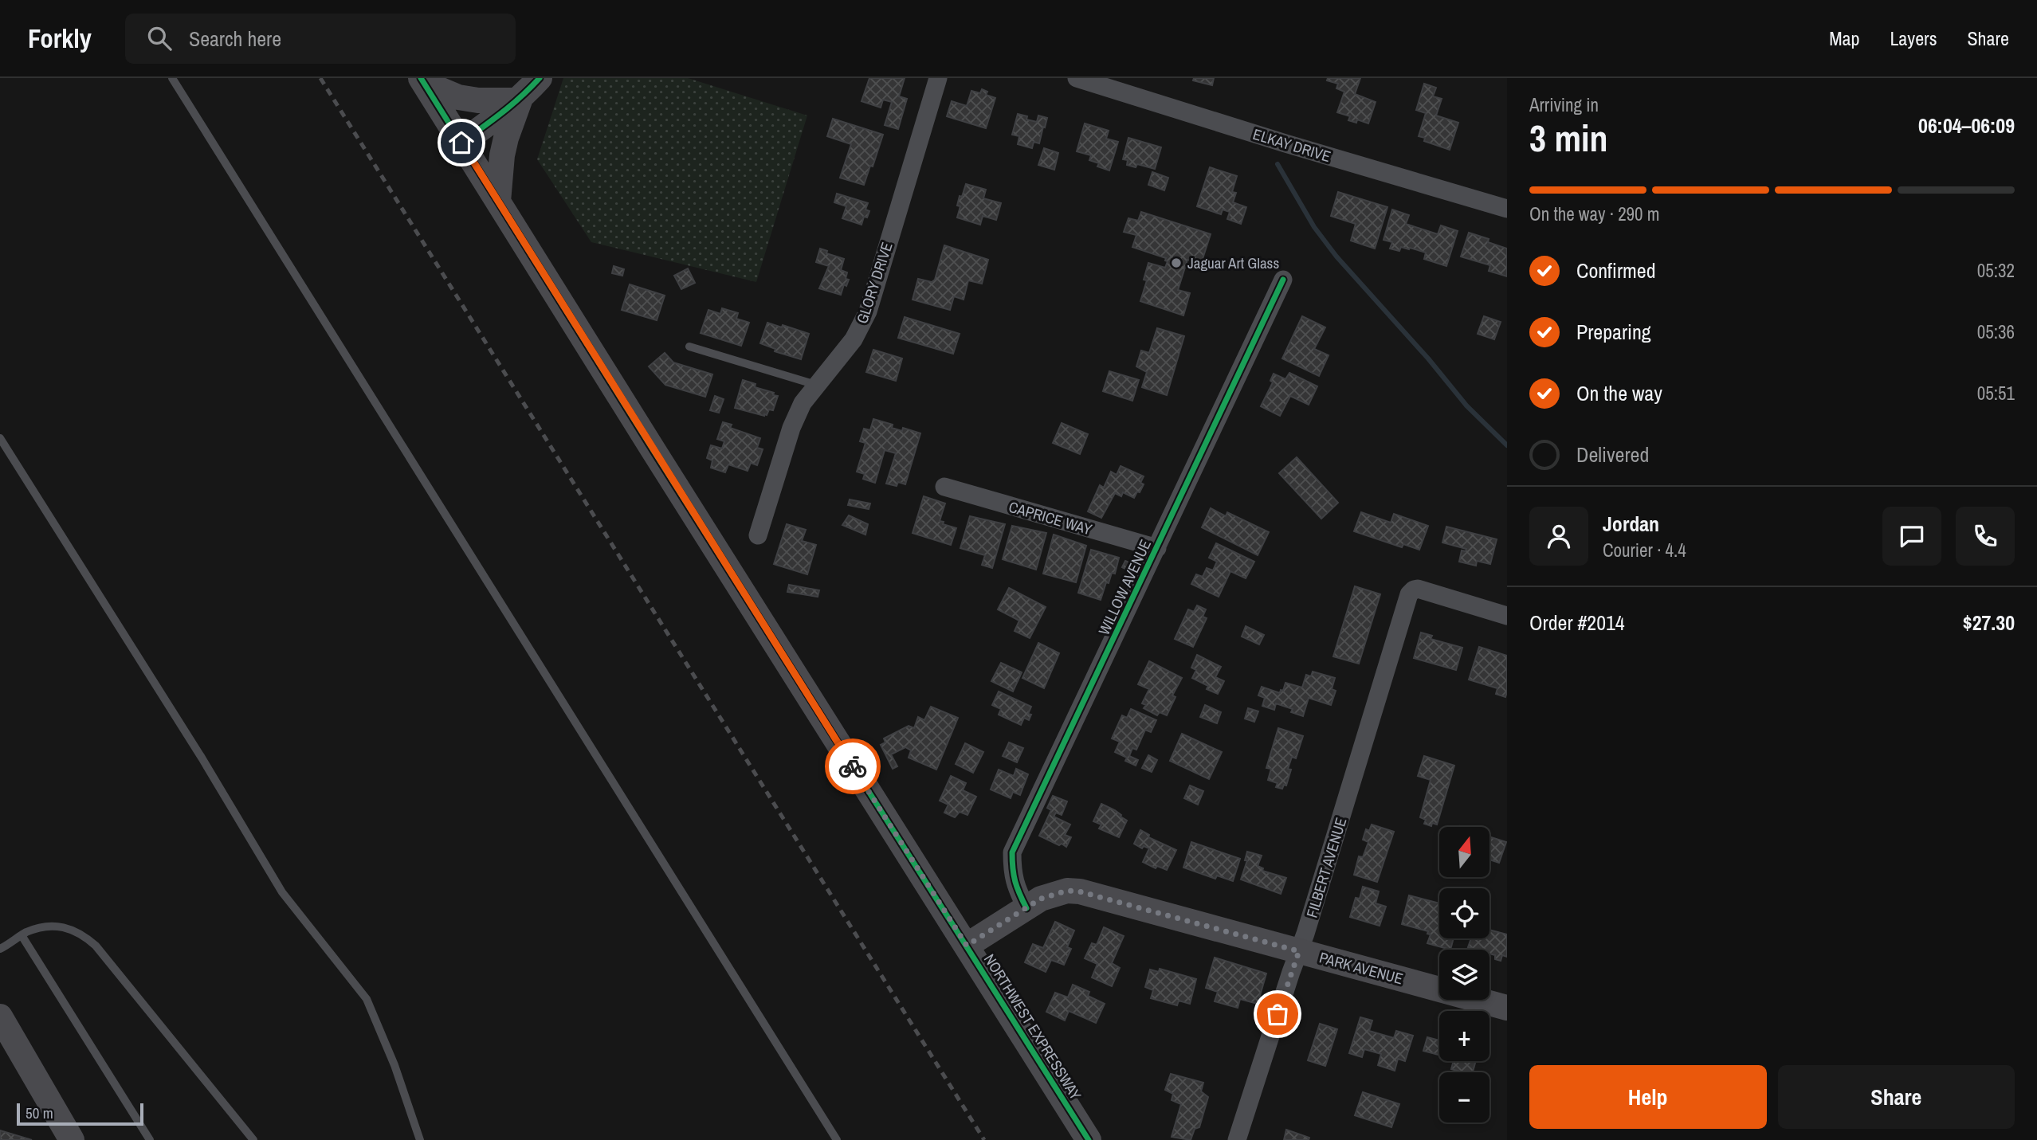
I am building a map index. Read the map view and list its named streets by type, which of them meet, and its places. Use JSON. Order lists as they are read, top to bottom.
{
  "streets": {
    "main road": ["PARK AVENUE", "NORTHWEST EXPRESSWAY"],
    "street": [
      "ELKAY DRIVE",
      "GLORY DRIVE",
      "CAPRICE WAY",
      "WILLOW AVENUE",
      "FILBERT AVENUE"
    ]
  },
  "crossings": [
    ["CAPRICE WAY", "WILLOW AVENUE"],
    ["WILLOW AVENUE", "PARK AVENUE"],
    ["FILBERT AVENUE", "PARK AVENUE"],
    ["PARK AVENUE", "NORTHWEST EXPRESSWAY"]
  ],
  "places": ["Jaguar Art Glass"],
  "scale_bar": "50 m",
  "north": "top",
  "page": {
    "header": "Forkly",
    "search": "Search here",
    "nav": ["Map", "Layers", "Share"],
    "heading": ["3 min", "Arriving in", "06:04–06:09"],
    "panel": [
      "Jordan",
      "Courier · 4.4",
      "Order #2014",
      "$27.30"
    ],
    "bar": "On the way · 290 m",
    "list": [
      ["Confirmed", "05:32"],
      ["Preparing", "05:36"],
      ["On the way", "05:51"],
      "Delivered"
    ],
    "map_buttons": ["+", "−"],
    "buttons": ["Help", "Share"],
    "scale": "50 m"
  }
}
